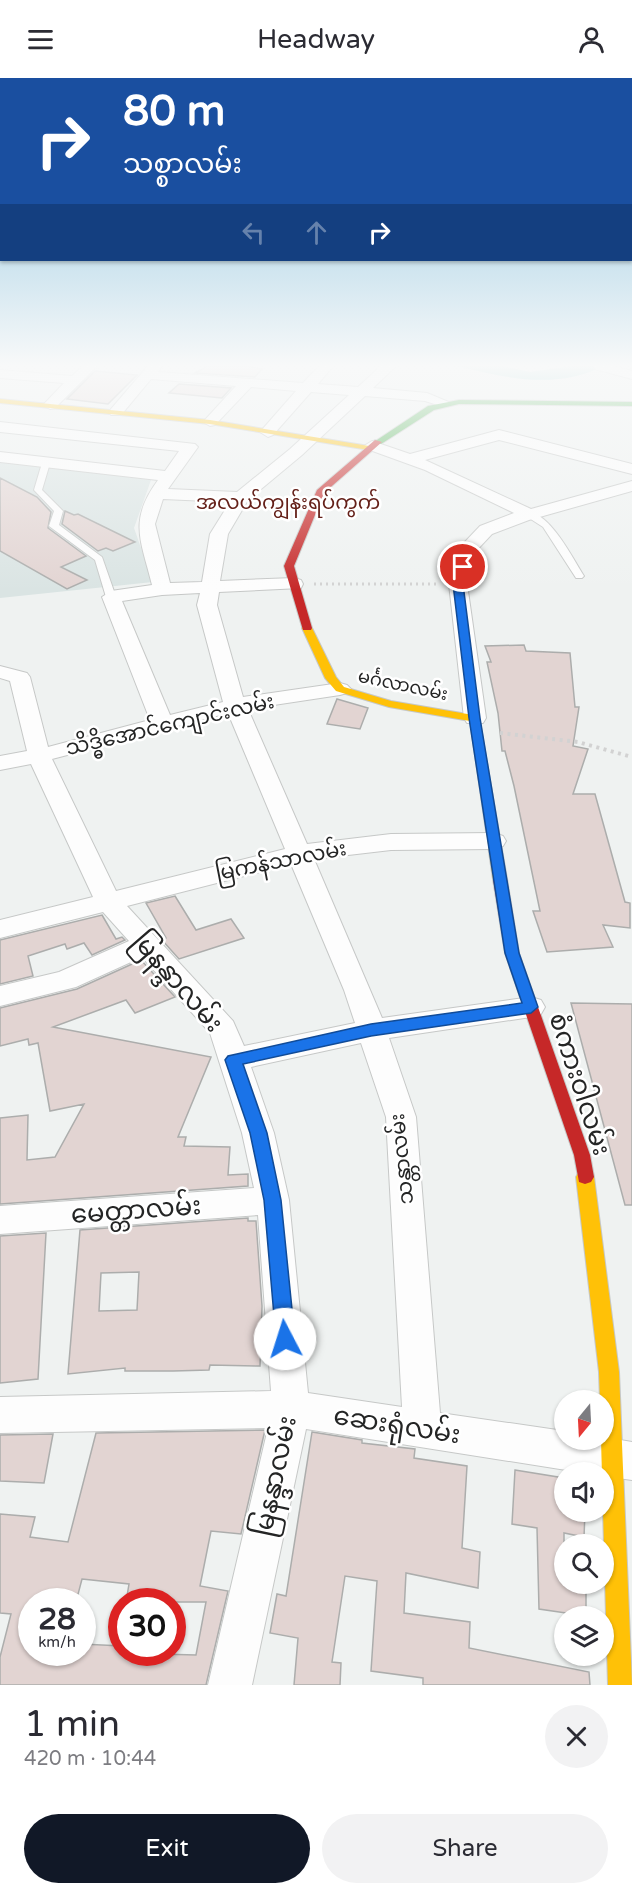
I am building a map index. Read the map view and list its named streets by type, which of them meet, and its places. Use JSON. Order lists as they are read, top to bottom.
{
  "streets": {
    "main road": ["မင်္ဂလာလမ်း", "စံကားဝါလမ်း"],
    "street": [
      "သိဒ္ဓိအောင်ကျောင်းလမ်း",
      "မြကန်သာလမ်း",
      "မြနန္ဒာလမ်း",
      "သန္တာလမ်း",
      "မေတ္တာလမ်း",
      "ဆေးရုံလမ်း"
    ]
  },
  "crossings": [
    ["မင်္ဂလာလမ်း", "သိဒ္ဓိအောင်ကျောင်းလမ်း"],
    ["မင်္ဂလာလမ်း", "စံကားဝါလမ်း"],
    ["သိဒ္ဓိအောင်ကျောင်းလမ်း", "မြနန္ဒာလမ်း"],
    ["သိဒ္ဓိအောင်ကျောင်းလမ်း", "သန္တာလမ်း"],
    ["မြကန်သာလမ်း", "မြနန္ဒာလမ်း"],
    ["မြကန်သာလမ်း", "စံကားဝါလမ်း"],
    ["မြကန်သာလမ်း", "သန္တာလမ်း"],
    ["မြနန္ဒာလမ်း", "မေတ္တာလမ်း"],
    ["မြနန္ဒာလမ်း", "ဆေးရုံလမ်း"],
    ["စံကားဝါလမ်း", "ဆေးရုံလမ်း"],
    ["သန္တာလမ်း", "ဆေးရုံလမ်း"]
  ],
  "districts": ["အလယ်ကျွန်းရပ်ကွက်"],
  "north": "bottom",
  "page": {
    "header": "Headway",
    "turn": ["80 m", "သစ္စာလမ်း"],
    "speed": "28 km/h",
    "limit": "30",
    "heading": ["1 min", "420 m · 10:44"],
    "buttons": ["Exit", "Share"]
  }
}
